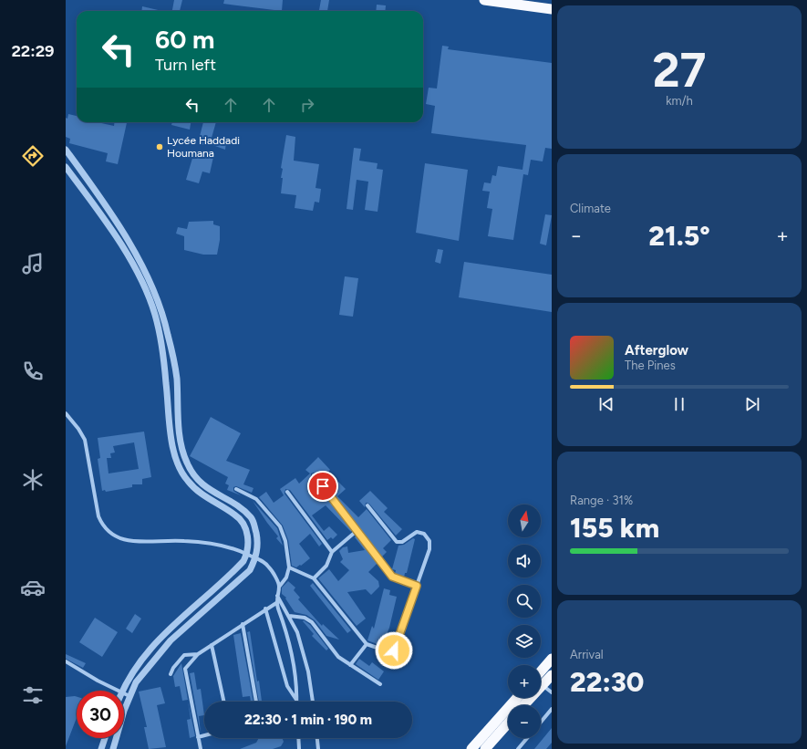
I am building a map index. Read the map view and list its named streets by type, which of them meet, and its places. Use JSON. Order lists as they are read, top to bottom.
{
  "places": ["Lycée Haddadi Houmana"],
  "north": "top",
  "page": {
    "tabs": "22:29",
    "tile": [
      ["27", "km/h"],
      "Climate",
      ["Range · 31%", "155 km"],
      ["Arrival", "22:30"]
    ],
    "turn": ["60 m", "Turn left"],
    "heat": ["−", "21.5°", "+"],
    "song": ["Afterglow", "The Pines"],
    "map_buttons": ["+", "−"],
    "limit": "30",
    "trip": "22:30 · 1 min · 190 m"
  }
}
